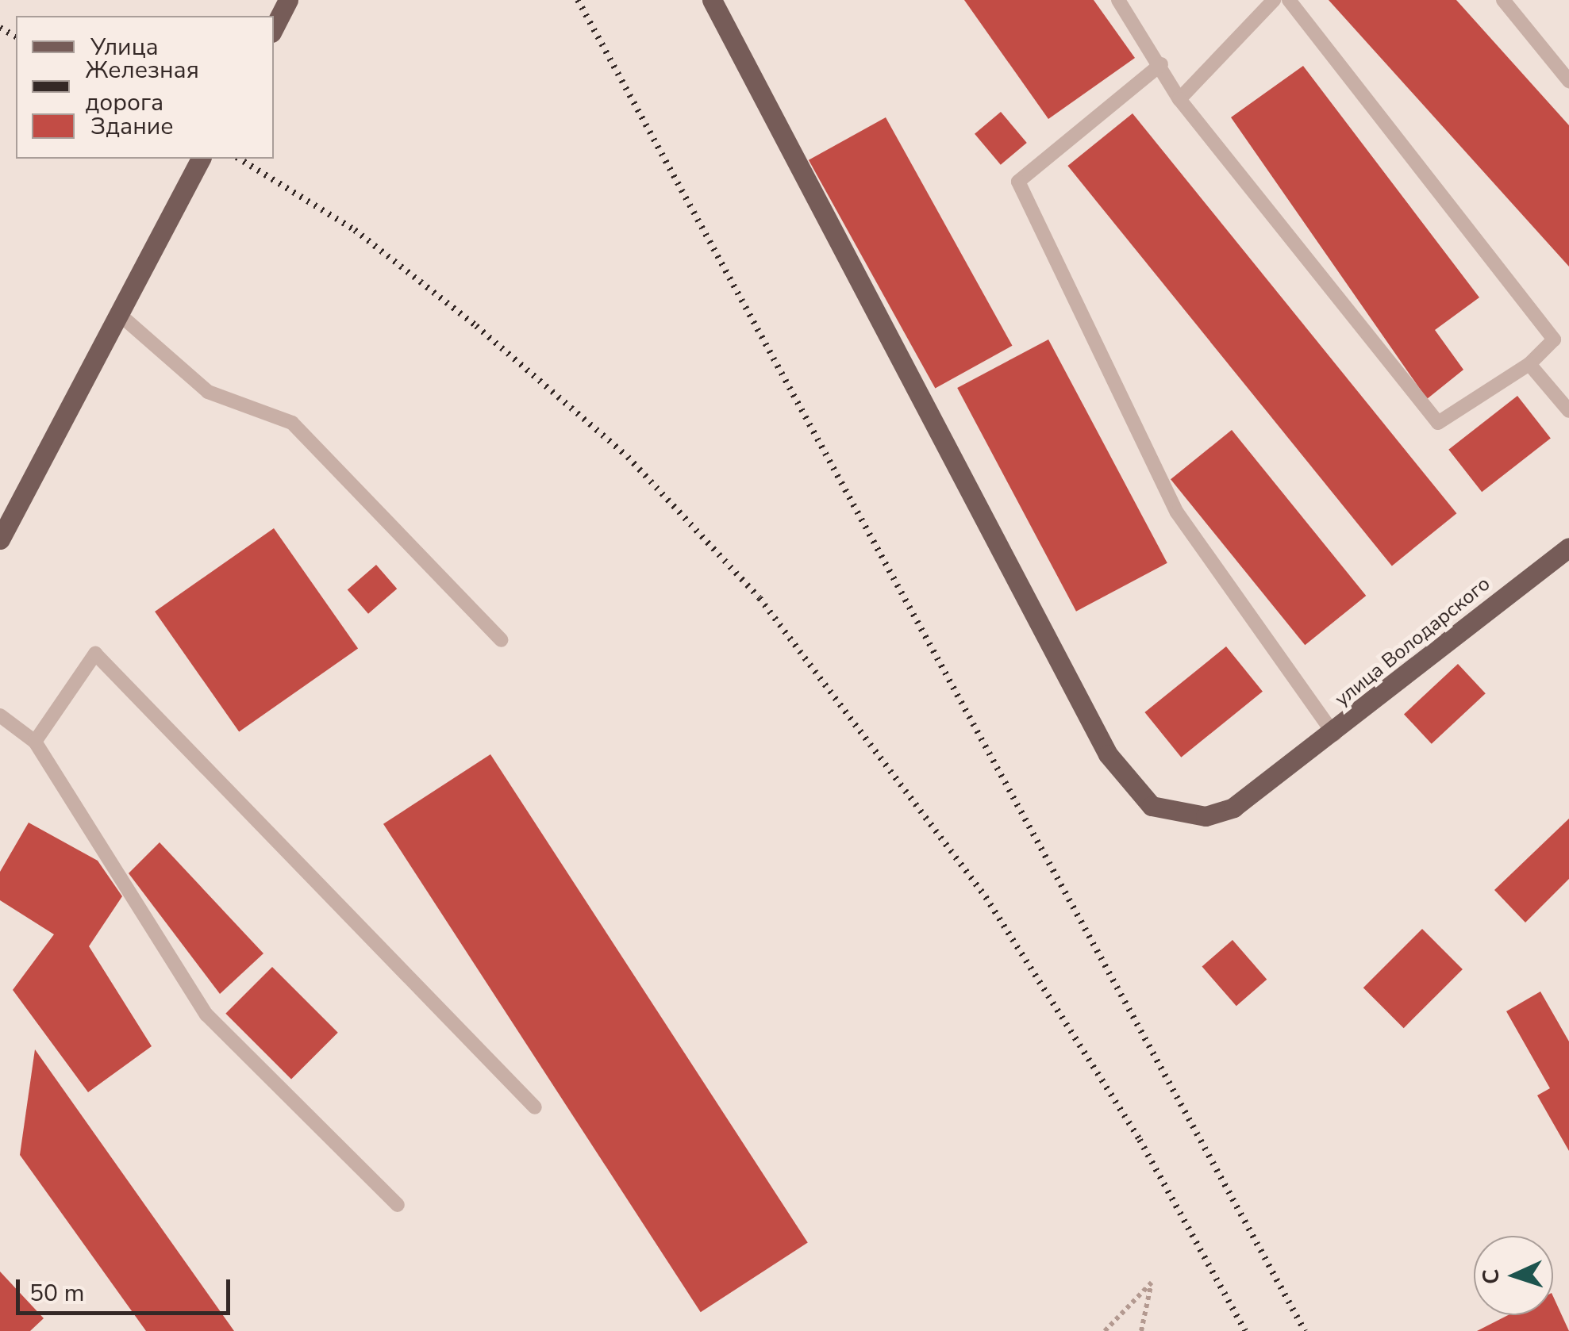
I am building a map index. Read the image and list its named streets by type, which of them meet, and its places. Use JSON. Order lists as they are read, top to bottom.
{
  "streets": {
    "main road": ["улица Володарского"]
  },
  "legend": ["Улица", "Железная дорога", "Здание"],
  "scale_bar": "50 m",
  "north": "left"
}
